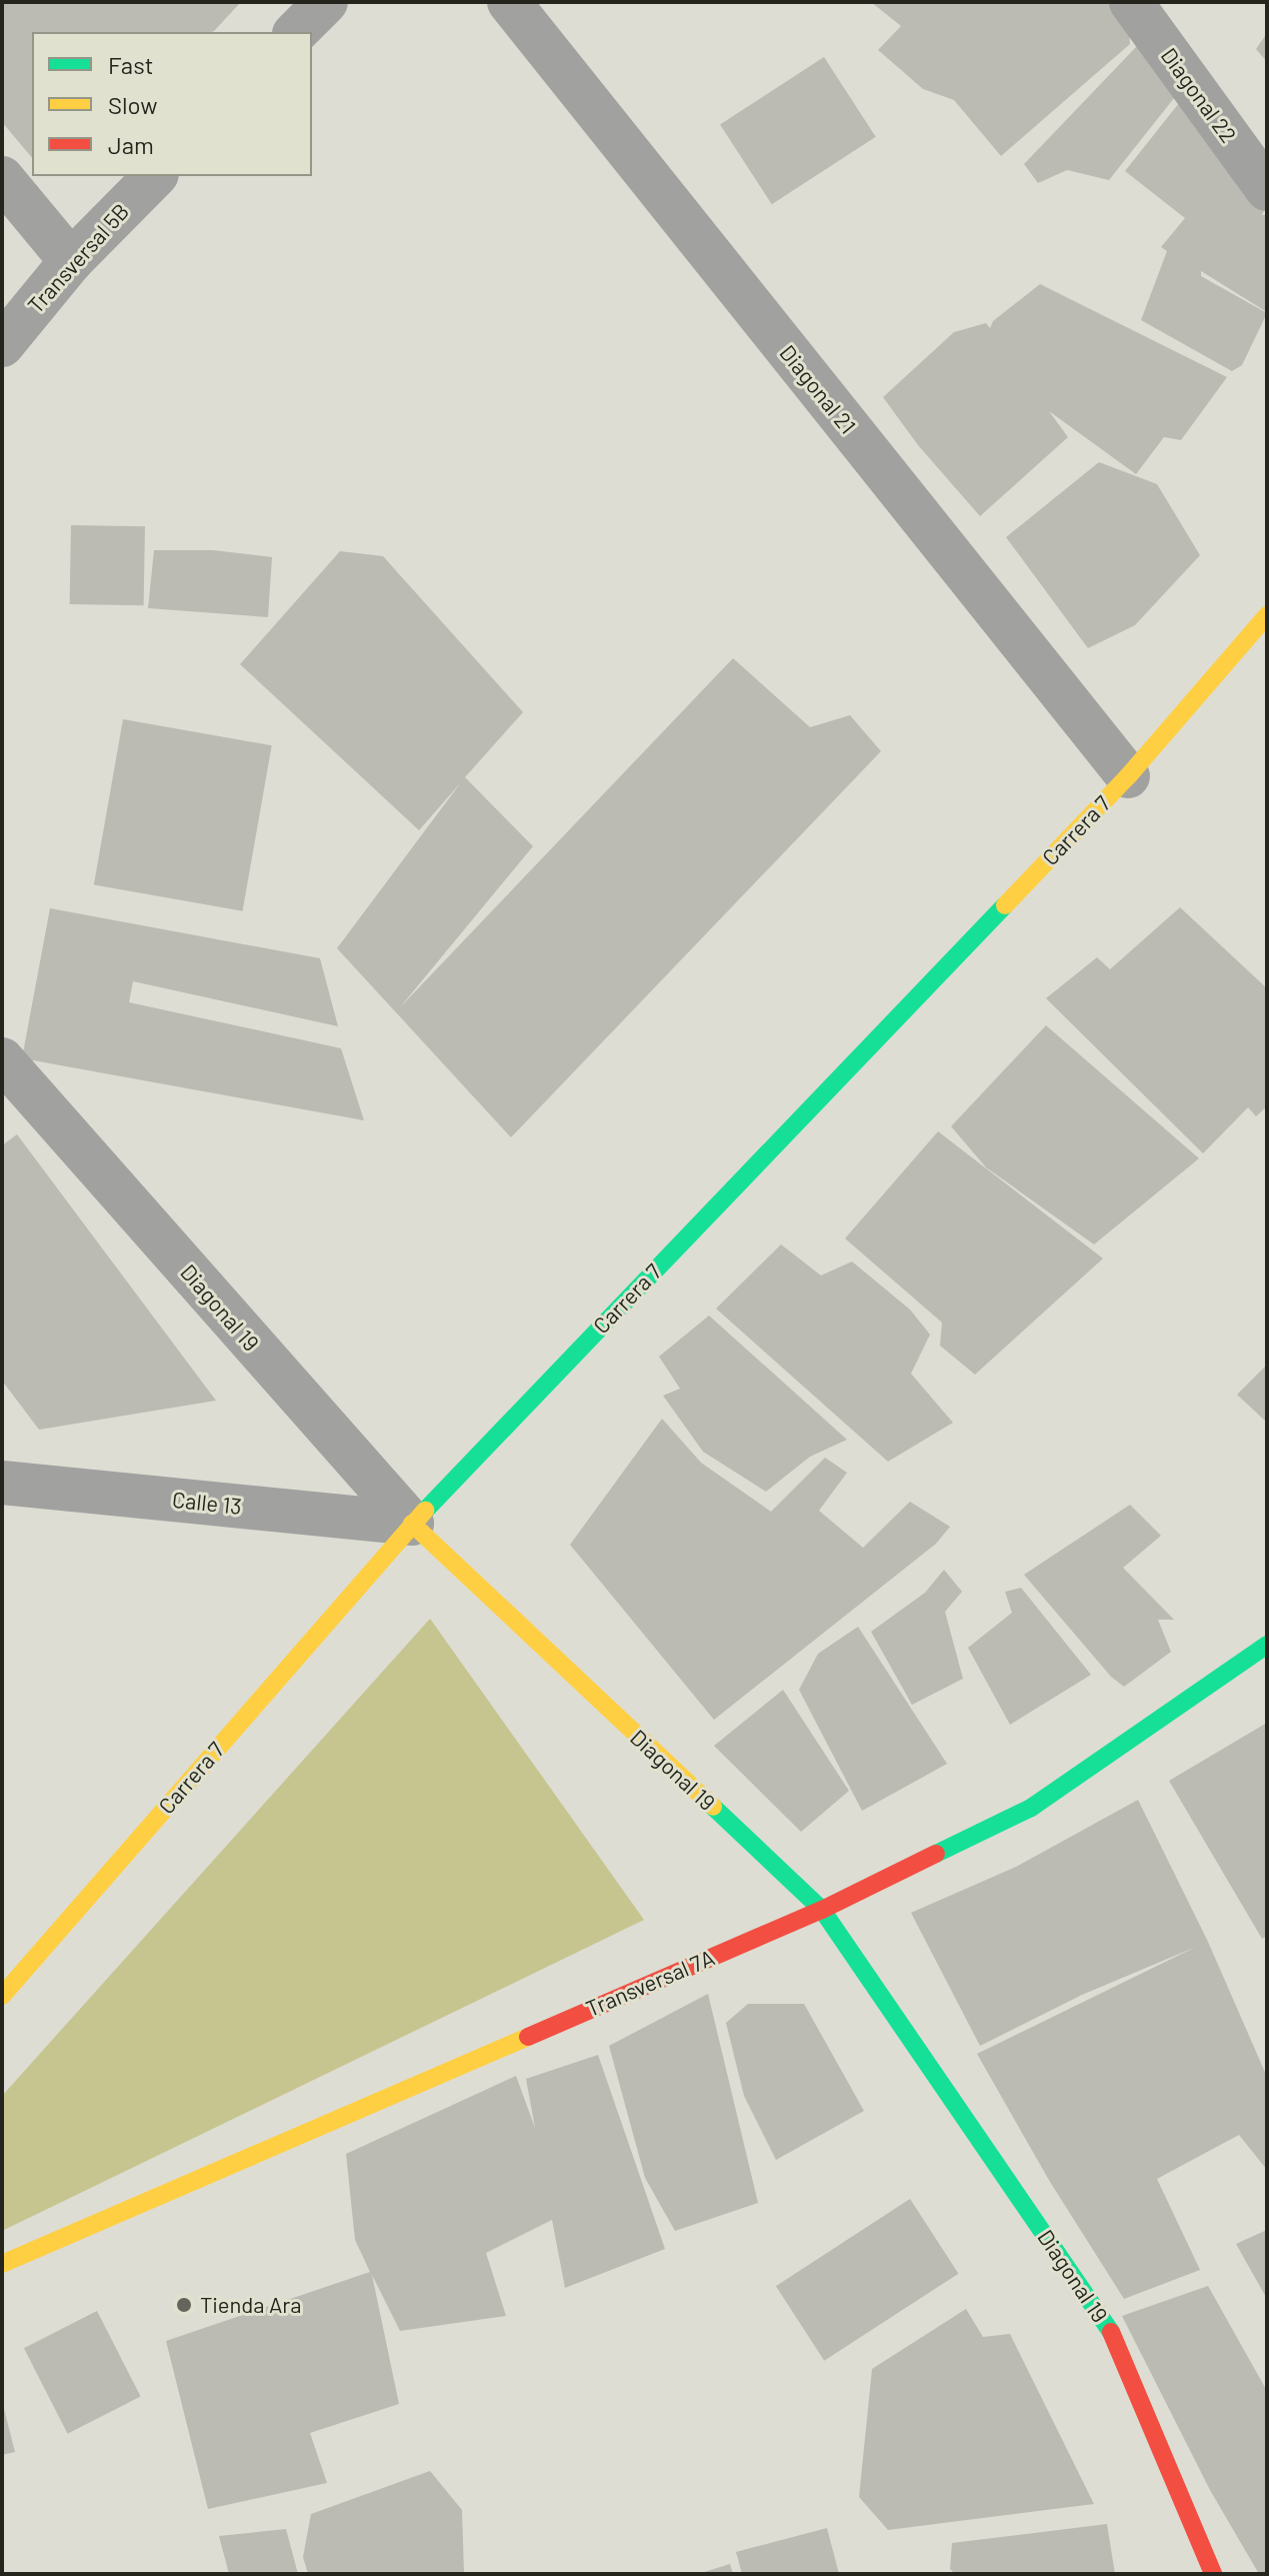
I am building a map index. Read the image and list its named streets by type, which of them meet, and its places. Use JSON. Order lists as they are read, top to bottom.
{
  "streets": {
    "main road": ["Carrera 7", "Diagonal 19", "Transversal 7A"],
    "street": [
      "Diagonal 22",
      "Transversal 5B",
      "Diagonal 21",
      "Calle 13"
    ]
  },
  "crossings": [
    ["Diagonal 21", "Carrera 7"],
    ["Carrera 7", "Diagonal 19"],
    ["Carrera 7", "Calle 13"],
    ["Diagonal 19", "Calle 13"],
    ["Diagonal 19", "Transversal 7A"]
  ],
  "places": ["Tienda Ara"],
  "legend": ["Fast", "Slow", "Jam"]
}
